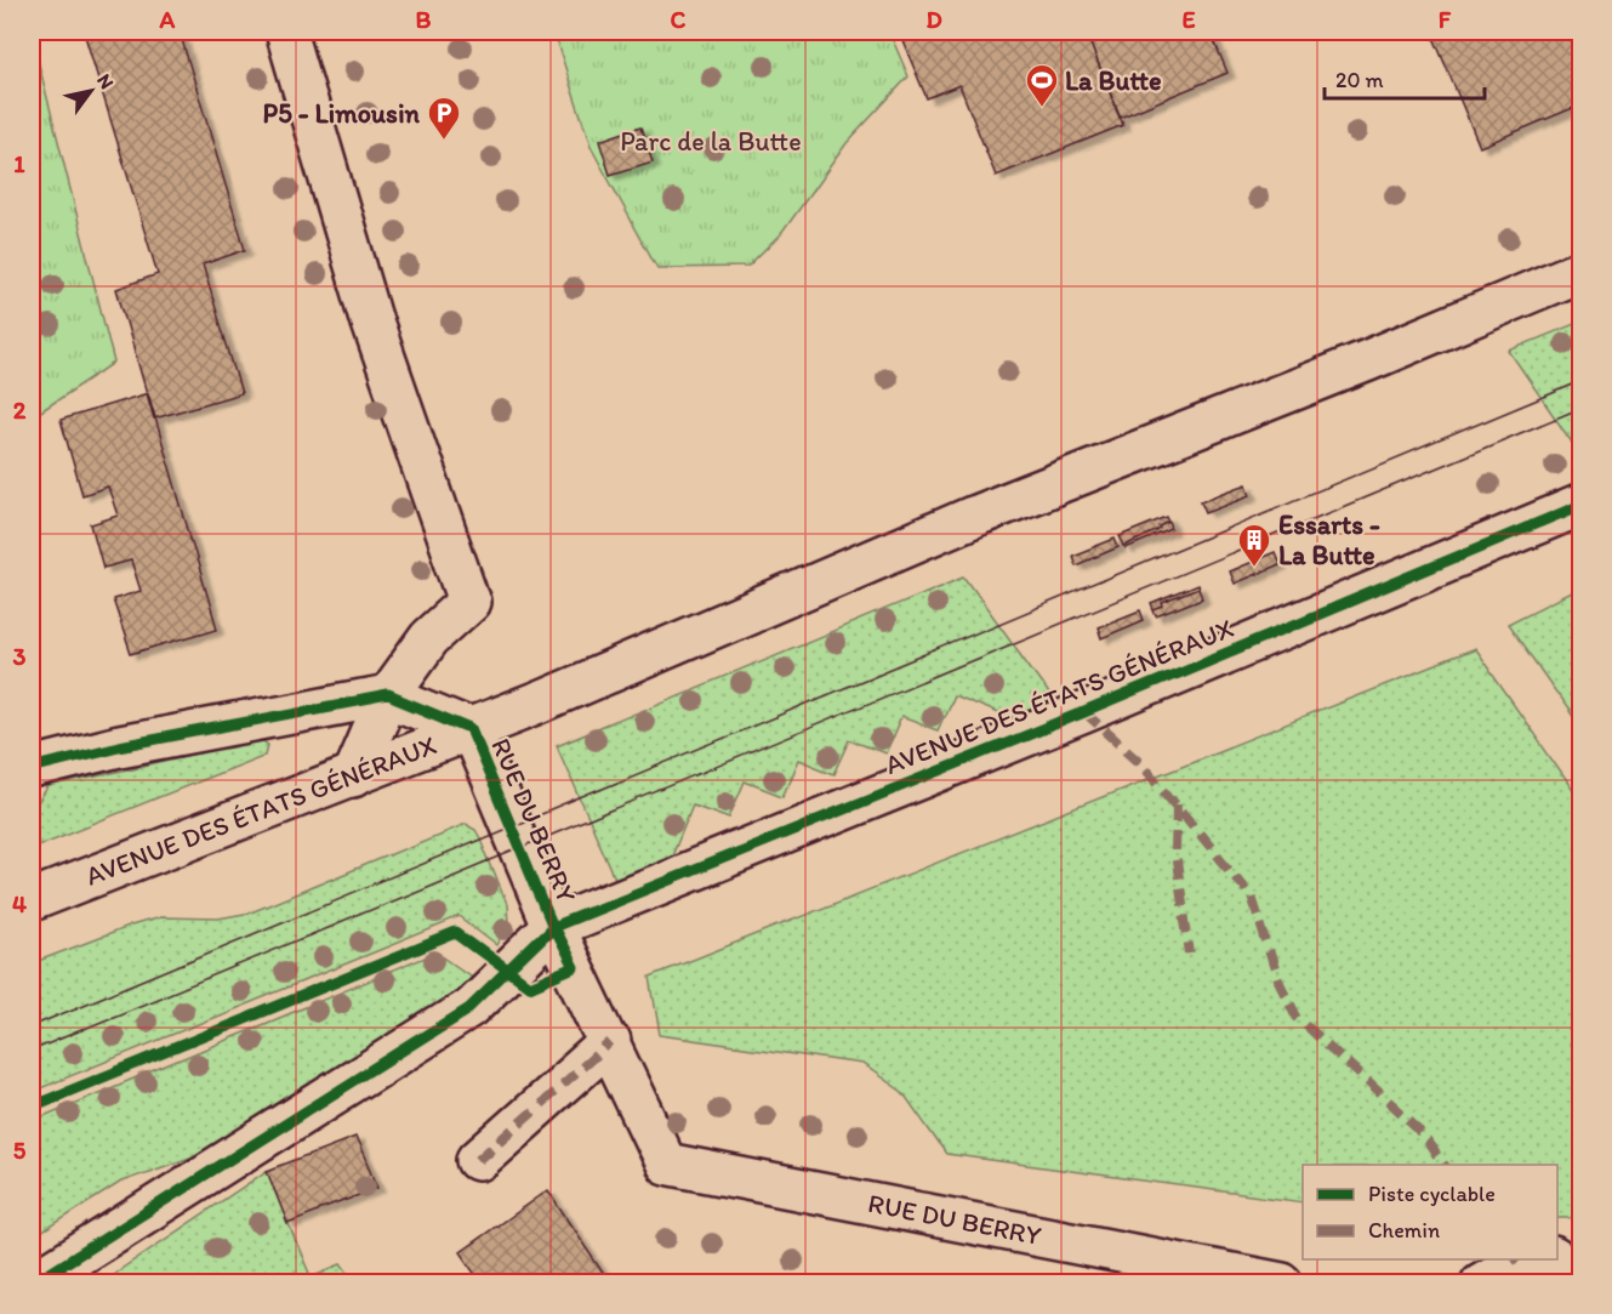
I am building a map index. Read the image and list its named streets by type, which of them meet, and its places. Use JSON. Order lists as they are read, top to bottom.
{
  "streets": {
    "street": ["AVENUE DES ÉTATS GÉNÉRAUX", "RUE DU BERRY"]
  },
  "crossings": [
    ["AVENUE DES ÉTATS GÉNÉRAUX", "RUE DU BERRY"]
  ],
  "parks": ["Parc de la Butte"],
  "places": {
    "sports": ["La Butte"],
    "parking": ["P5 - Limousin"],
    "building": ["Essarts - La Butte"]
  },
  "legend": ["Piste cyclable", "Chemin"],
  "scale_bar": "20 m",
  "north": "top right",
  "grid": {
    "columns": [
      "A",
      "B",
      "C",
      "D",
      "E",
      "F"
    ],
    "rows": [
      "1",
      "2",
      "3",
      "4",
      "5"
    ]
  }
}
